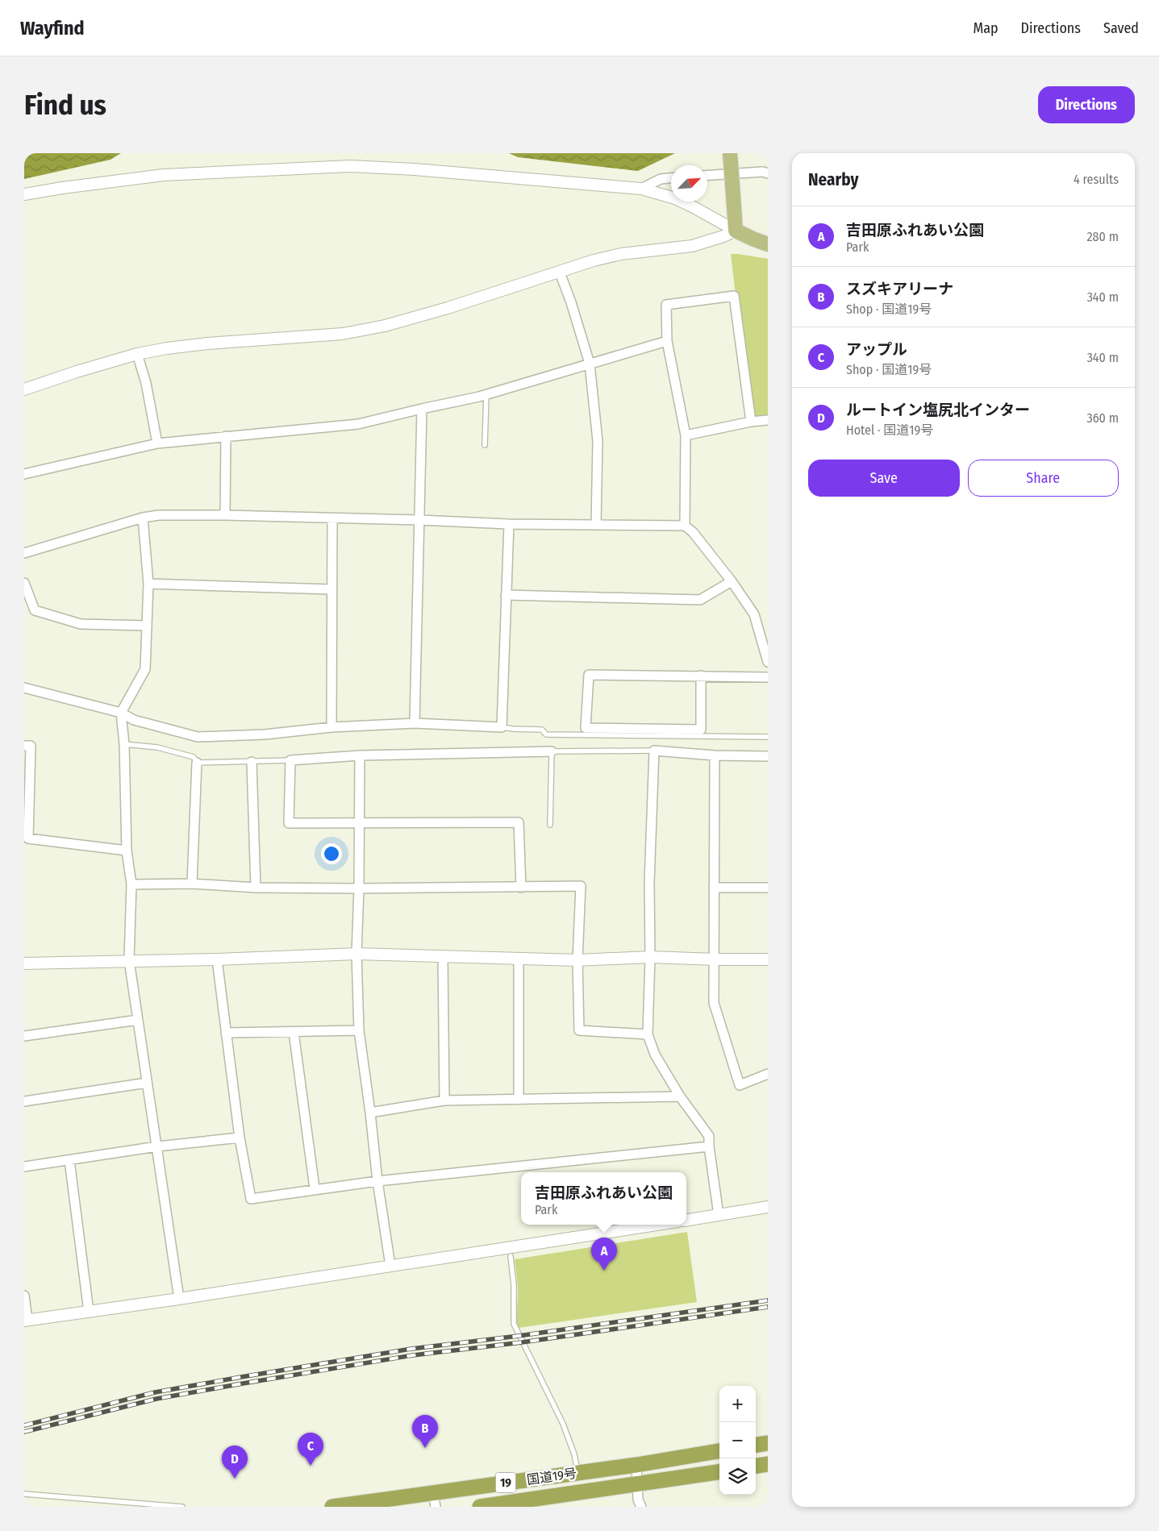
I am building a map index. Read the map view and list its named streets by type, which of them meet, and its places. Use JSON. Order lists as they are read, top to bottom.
{
  "streets": {
    "highway": ["国道19号", "19"]
  },
  "north": "top right",
  "page": {
    "header": "Wayfind",
    "nav": ["Map", "Directions", "Saved"],
    "buttons": [
      "Directions",
      ["Save", "Share"]
    ],
    "title": "Find us",
    "heading": ["Nearby", "4 results"],
    "list": [
      {
        "mark": "A",
        "name": "吉田原ふれあい公園",
        "note": "Park",
        "value": "280 m"
      },
      {
        "mark": "B",
        "name": "スズキアリーナ",
        "note": "Shop · 国道19号",
        "value": "340 m"
      },
      {
        "mark": "C",
        "name": "アップル",
        "note": "Shop · 国道19号",
        "value": "340 m"
      },
      {
        "mark": "D",
        "name": "ルートイン塩尻北インター",
        "note": "Hotel · 国道19号",
        "value": "360 m"
      }
    ],
    "popup": ["吉田原ふれあい公園", "Park"],
    "pins": [
      "A",
      "B",
      "C",
      "D"
    ],
    "map_buttons": ["+", "−"]
  }
}
